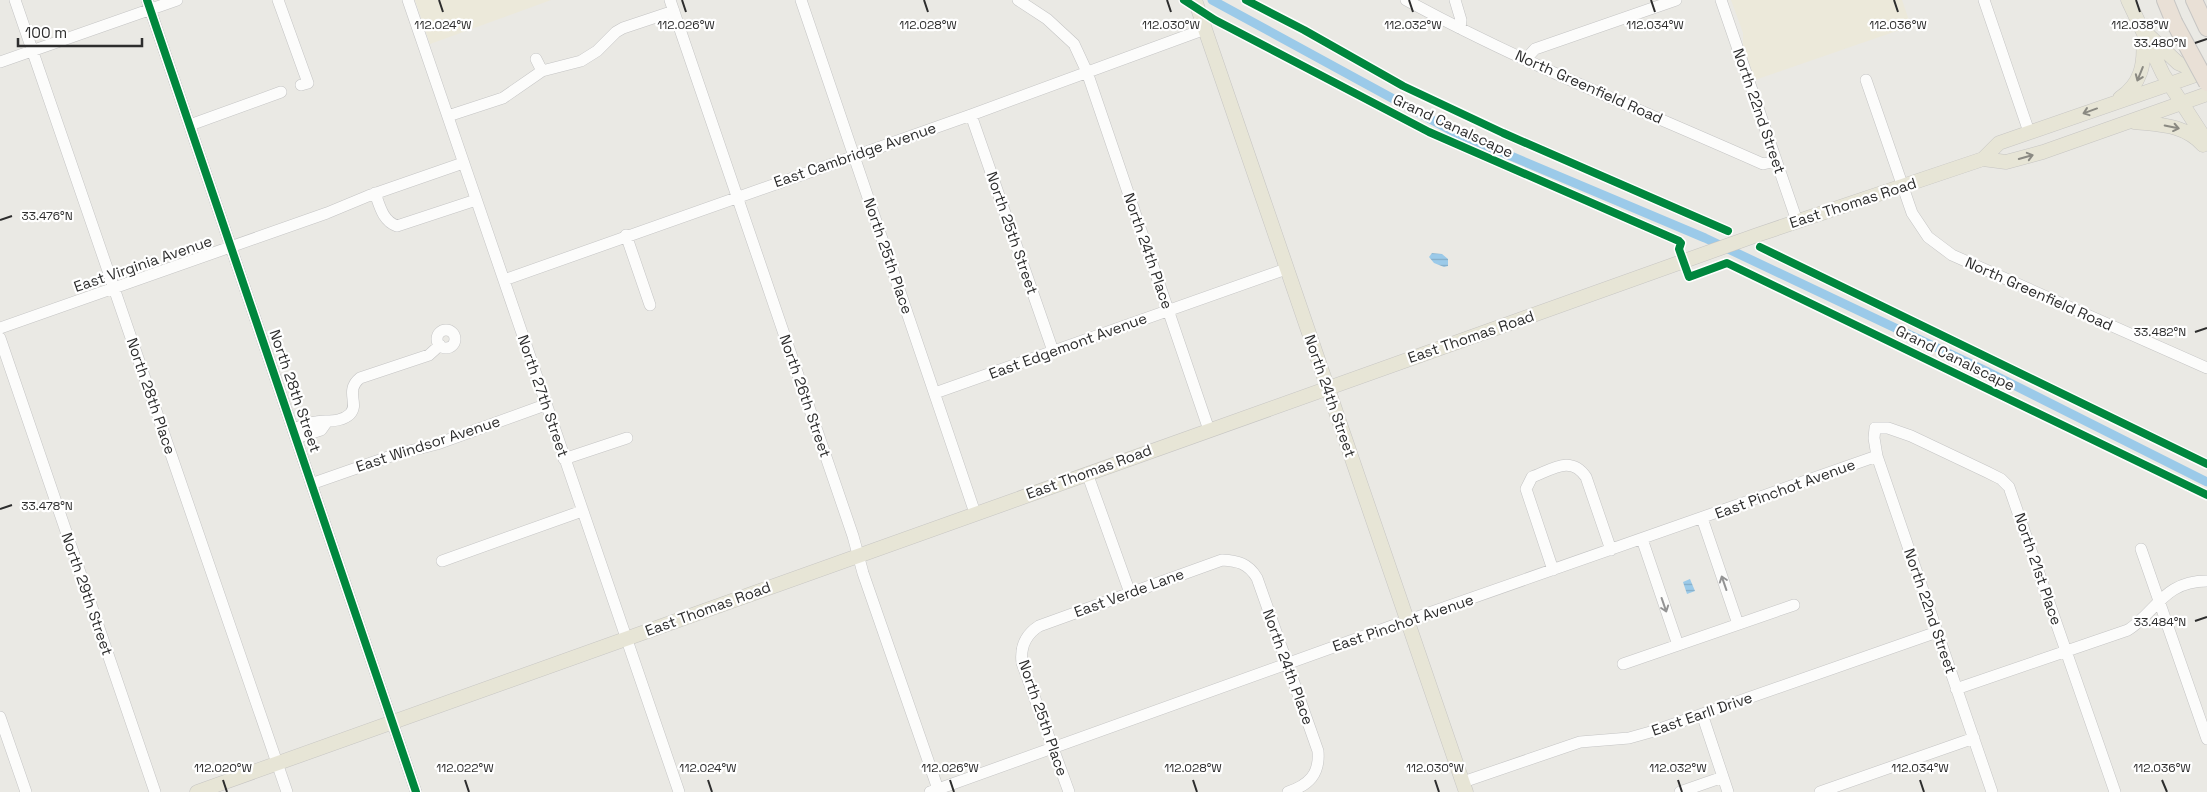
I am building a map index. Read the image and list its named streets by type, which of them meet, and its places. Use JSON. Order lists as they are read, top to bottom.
{
  "streets": {
    "main road": ["East Thomas Road", "North 24th Street"],
    "street": [
      "North Greenfield Road",
      "North 22nd Street",
      "East Cambridge Avenue",
      "North 25th Street",
      "North 24th Place",
      "North 25th Place",
      "East Virginia Avenue",
      "East Edgemont Avenue",
      "North 28th Street",
      "North 28th Place",
      "North 27th Street",
      "North 26th Street",
      "East Windsor Avenue",
      "East Pinchot Avenue",
      "North 21st Place",
      "East Verde Lane",
      "North 29th Street",
      "East Earll Drive"
    ],
    "cycle path": ["Grand Canalscape"]
  },
  "crossings": [
    ["North Greenfield Road", "North 22nd Street"],
    ["North Greenfield Road", "East Thomas Road"],
    ["North 22nd Street", "East Thomas Road"],
    ["North 22nd Street", "East Pinchot Avenue"],
    ["North 22nd Street", "North 21st Place"],
    ["North 22nd Street", "East Earll Drive"],
    ["East Cambridge Avenue", "North 25th Street"],
    ["East Cambridge Avenue", "North 24th Place"],
    ["East Cambridge Avenue", "North 25th Place"],
    ["East Cambridge Avenue", "North 27th Street"],
    ["East Cambridge Avenue", "North 26th Street"],
    ["East Cambridge Avenue", "North 24th Street"],
    ["East Thomas Road", "North 24th Place"],
    ["East Thomas Road", "North 25th Place"],
    ["East Thomas Road", "North 28th Street"],
    ["East Thomas Road", "North 28th Place"],
    ["East Thomas Road", "North 27th Street"],
    ["East Thomas Road", "North 26th Street"],
    ["East Thomas Road", "North 24th Street"],
    ["North 25th Street", "East Edgemont Avenue"],
    ["North 24th Place", "East Edgemont Avenue"],
    ["North 24th Place", "East Pinchot Avenue"],
    ["North 24th Place", "East Verde Lane"],
    ["North 25th Place", "East Edgemont Avenue"],
    ["North 25th Place", "East Pinchot Avenue"],
    ["North 25th Place", "East Verde Lane"],
    ["East Virginia Avenue", "North 28th Street"],
    ["East Virginia Avenue", "North 28th Place"],
    ["East Virginia Avenue", "North 27th Street"],
    ["East Edgemont Avenue", "North 24th Street"],
    ["North 28th Street", "East Windsor Avenue"],
    ["North 27th Street", "East Windsor Avenue"],
    ["North 26th Street", "East Pinchot Avenue"],
    ["North 24th Street", "East Pinchot Avenue"],
    ["North 24th Street", "East Earll Drive"]
  ],
  "scale_bar": "100 m",
  "coordinates": [
    "112.024°W",
    "112.026°W",
    "112.028°W",
    "112.030°W",
    "112.032°W",
    "112.034°W",
    "112.036°W",
    "112.038°W",
    "33.480°N",
    "33.476°N",
    "33.482°N",
    "33.478°N",
    "33.484°N",
    "112.020°W",
    "112.022°W"
  ]
}
